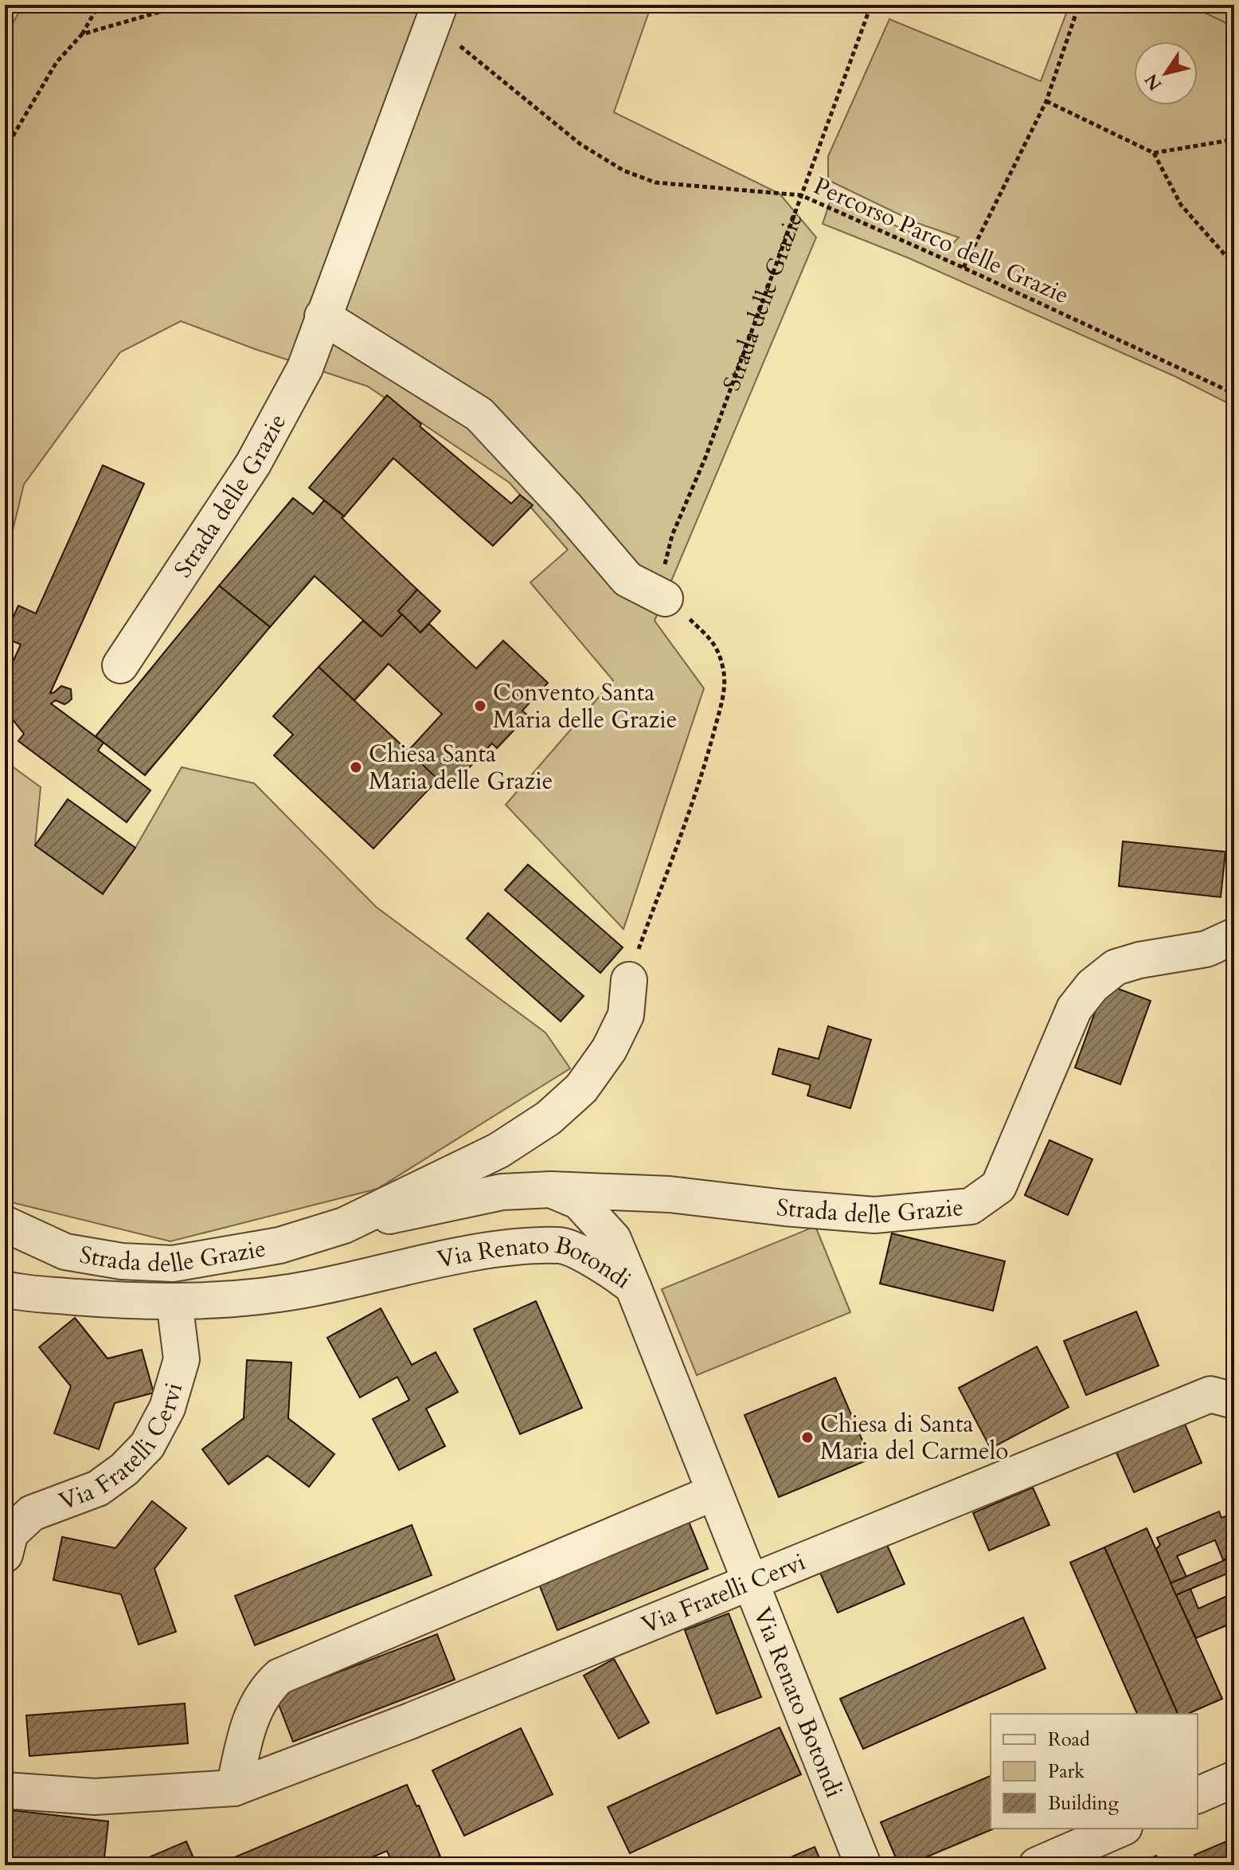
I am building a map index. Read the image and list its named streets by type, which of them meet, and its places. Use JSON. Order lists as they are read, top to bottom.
{
  "streets": {
    "street": ["Strada delle Grazie", "Via Renato Botondi", "Via Fratelli Cervi"],
    "path": ["Percorso Parco delle Grazie"]
  },
  "crossings": [
    ["Percorso Parco delle Grazie", "Strada delle Grazie"],
    ["Strada delle Grazie", "Via Renato Botondi"],
    ["Via Renato Botondi", "Via Fratelli Cervi"]
  ],
  "places": ["Convento Santa Maria delle Grazie", "Chiesa Santa Maria delle Grazie", "Chiesa di Santa Maria del Carmelo"],
  "legend": ["Road", "Park", "Building"],
  "north": "bottom left"
}
